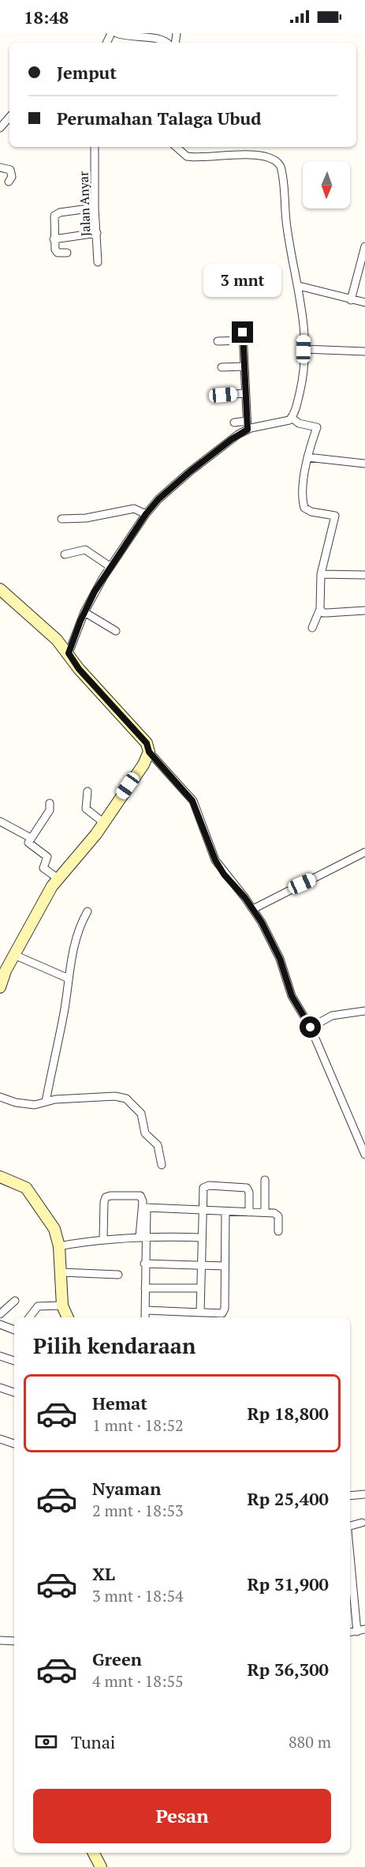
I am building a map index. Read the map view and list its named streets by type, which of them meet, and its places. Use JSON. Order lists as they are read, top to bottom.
{
  "streets": {
    "street": ["Jalan Anyar"]
  },
  "north": "bottom",
  "page": {
    "status": "18:48",
    "banner": ["Jemput", "Perumahan Talaga Ubud"],
    "bubble": "3 mnt",
    "heading": "Pilih kendaraan",
    "list": [
      {
        "name": "Hemat",
        "note": "1 mnt · 18:52",
        "value": "Rp 18,800"
      },
      {
        "name": "Nyaman",
        "note": "2 mnt · 18:53",
        "value": "Rp 25,400"
      },
      {
        "name": "XL",
        "note": "3 mnt · 18:54",
        "value": "Rp 31,900"
      },
      {
        "name": "Green",
        "note": "4 mnt · 18:55",
        "value": "Rp 36,300"
      }
    ],
    "pay": ["Tunai", "880 m"],
    "buttons": "Pesan"
  }
}
